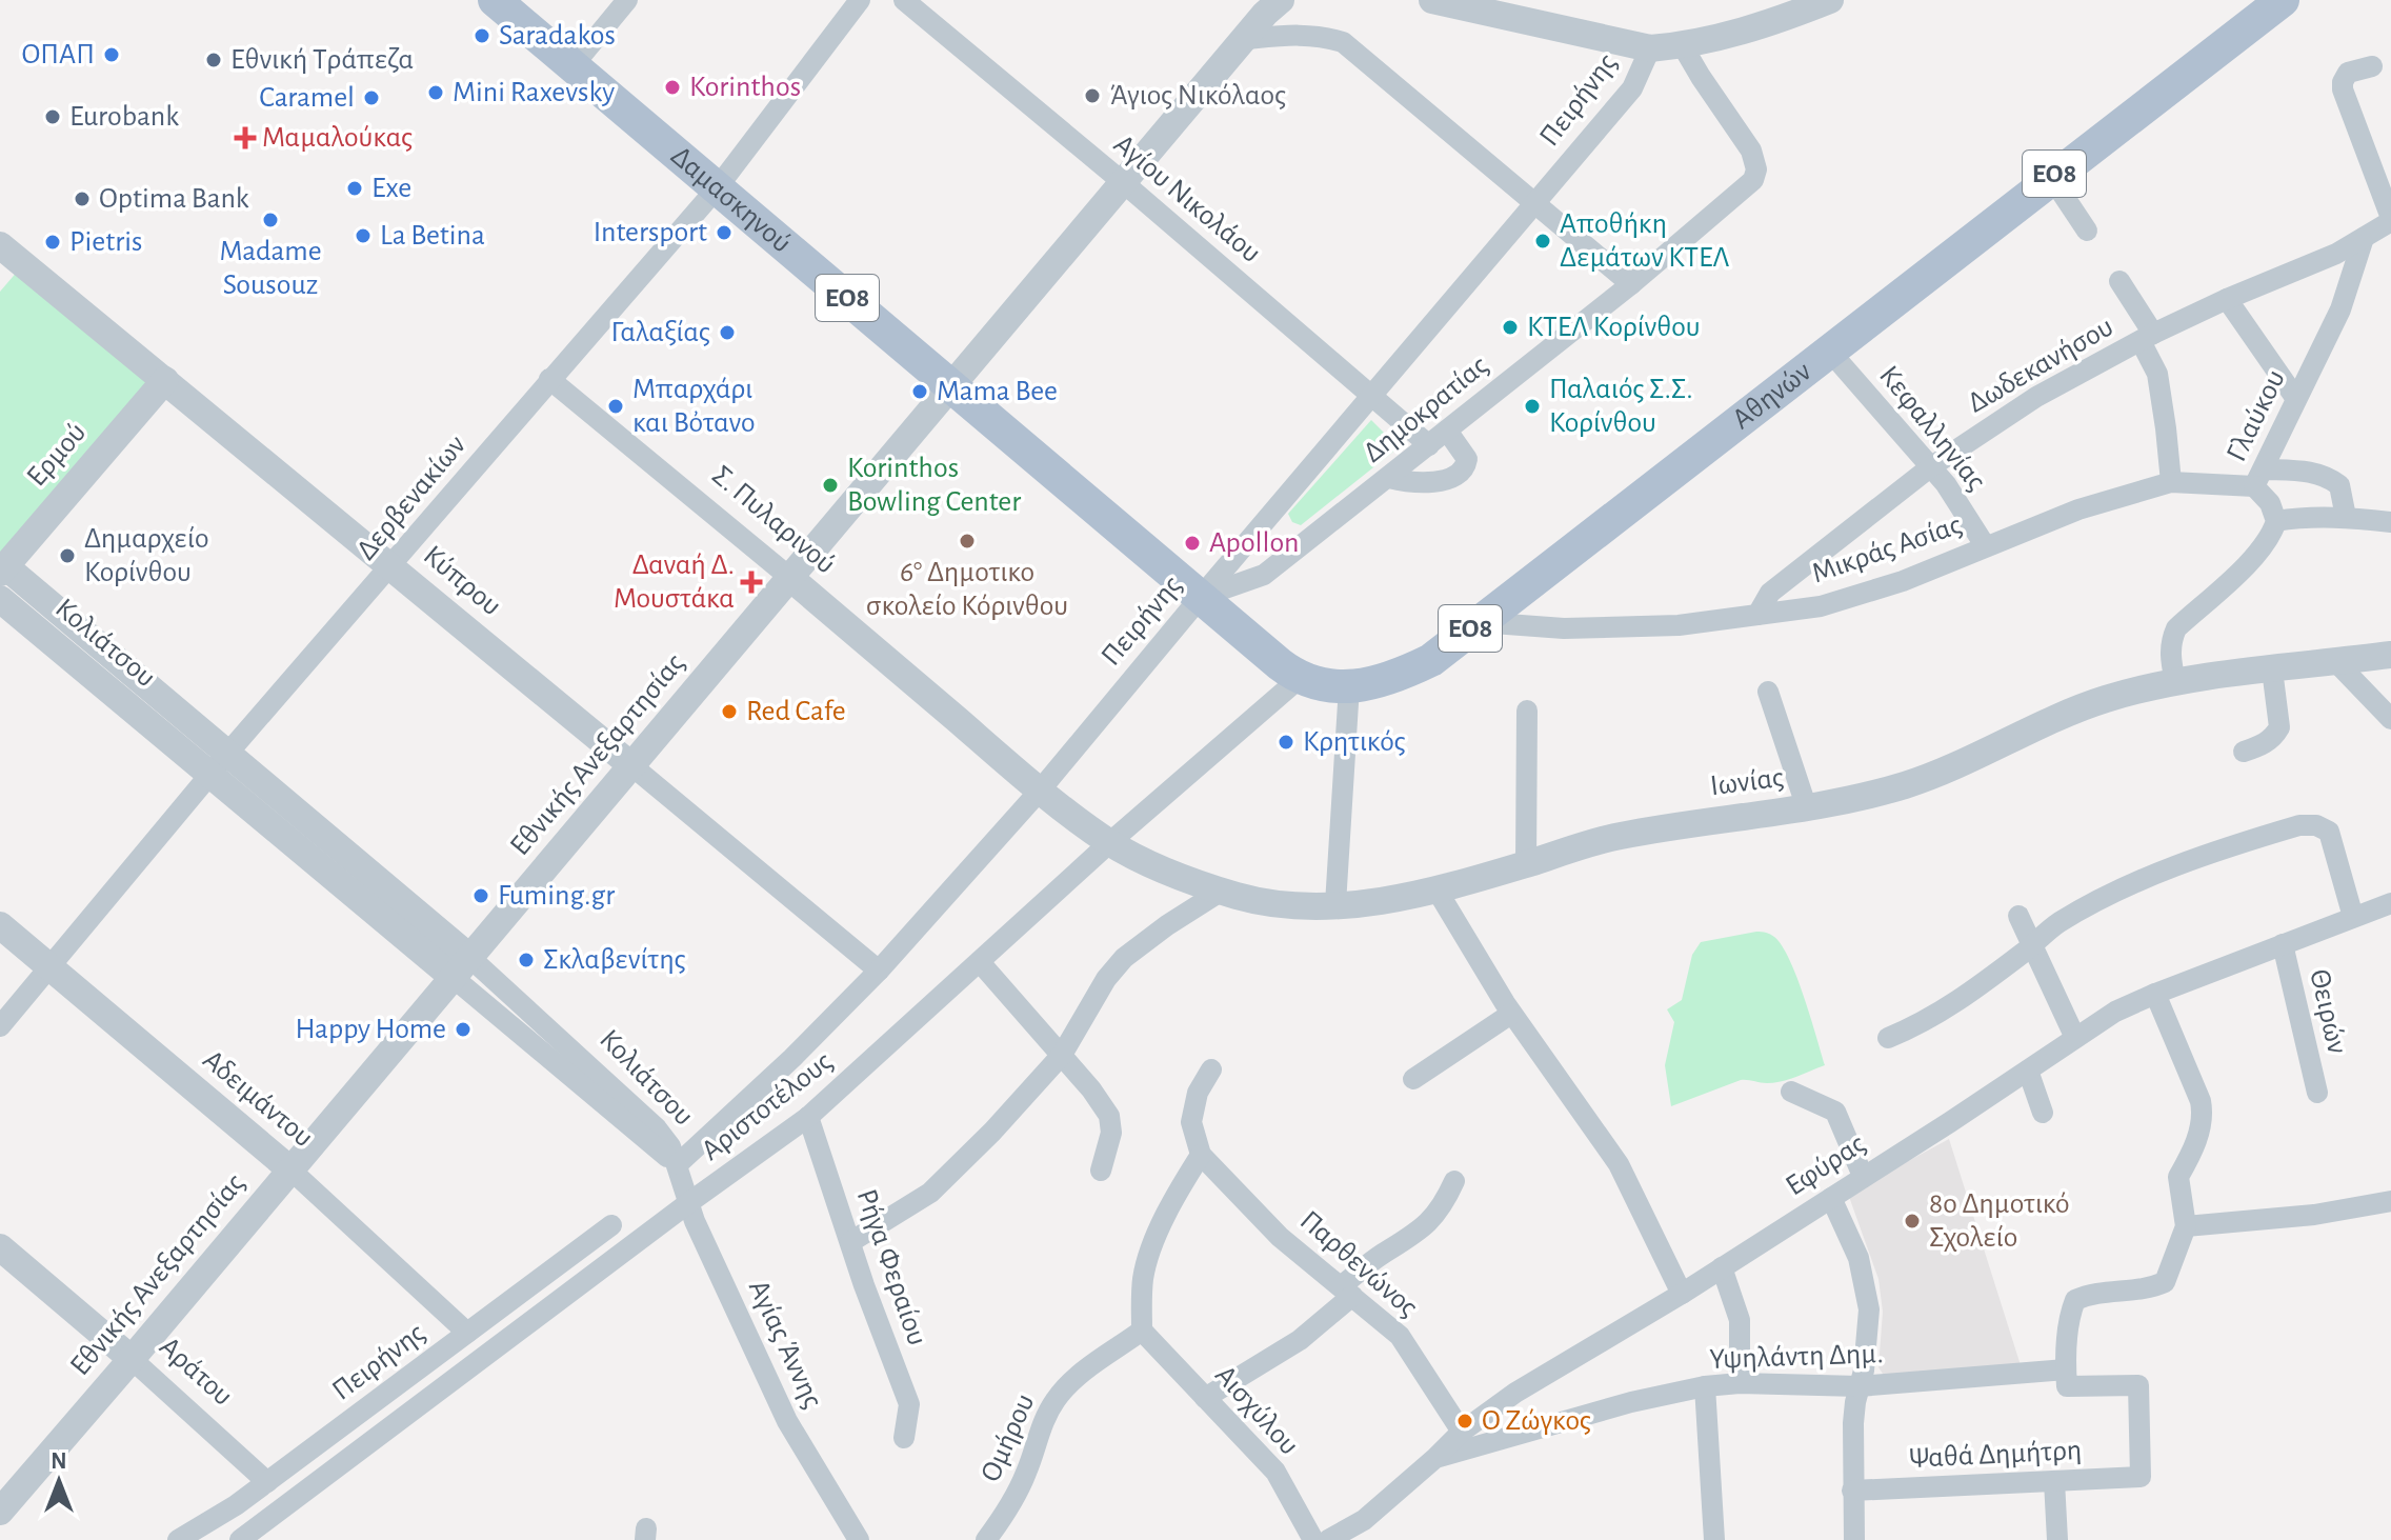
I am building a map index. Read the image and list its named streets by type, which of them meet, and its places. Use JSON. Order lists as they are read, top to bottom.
{
  "streets": {
    "main road": ["ΕΟ8", "Δαμασκηνού", "Αθηνών"],
    "street": [
      "Πειρήνης",
      "Αγίου Νικολάου",
      "Δωδεκανήσου",
      "Δημοκρατίας",
      "Γλαύκου",
      "Κεφαλληνίας",
      "Ερμού",
      "Δερβενακίων",
      "Σ. Πυλαρινού",
      "Μικράς Ασίας",
      "Κύπρου",
      "Κολιάτσου",
      "Εθνικής Ανεξαρτησίας",
      "Ιωνίας",
      "Θειρών",
      "Αδειμάντου",
      "Αριστοτέλους",
      "Εφύρας",
      "Παρθενώνος",
      "Ρήγα Φεραίου",
      "Αγίας Άννης",
      "Υψηλάντη Δημ.",
      "Αράτου",
      "Αισχύλου",
      "Ομήρου",
      "Ψαθά Δημήτρη"
    ]
  },
  "crossings": [
    ["Πειρήνης", "ΕΟ8"],
    ["Πειρήνης", "Αγίου Νικολάου"],
    ["Πειρήνης", "Δαμασκηνού"],
    ["Πειρήνης", "Δημοκρατίας"],
    ["Πειρήνης", "Σ. Πυλαρινού"],
    ["Πειρήνης", "Κύπρου"],
    ["Πειρήνης", "Κολιάτσου"],
    ["Πειρήνης", "Αδειμάντου"],
    ["Πειρήνης", "Αγίας Άννης"],
    ["Πειρήνης", "Αράτου"],
    ["ΕΟ8", "Δαμασκηνού"],
    ["ΕΟ8", "Αθηνών"],
    ["ΕΟ8", "Δημοκρατίας"],
    ["ΕΟ8", "Αριστοτέλους"],
    ["Αγίου Νικολάου", "Δημοκρατίας"],
    ["Αγίου Νικολάου", "Εθνικής Ανεξαρτησίας"],
    ["Δαμασκηνού", "Δημοκρατίας"],
    ["Δαμασκηνού", "Δερβενακίων"],
    ["Δαμασκηνού", "Εθνικής Ανεξαρτησίας"],
    ["Δωδεκανήσου", "Γλαύκου"],
    ["Δωδεκανήσου", "Κεφαλληνίας"],
    ["Δωδεκανήσου", "Μικράς Ασίας"],
    ["Αθηνών", "Κεφαλληνίας"],
    ["Αθηνών", "Μικράς Ασίας"],
    ["Αθηνών", "Αριστοτέλους"],
    ["Γλαύκου", "Μικράς Ασίας"],
    ["Κεφαλληνίας", "Μικράς Ασίας"],
    ["Ερμού", "Κύπρου"],
    ["Ερμού", "Κολιάτσου"],
    ["Δερβενακίων", "Σ. Πυλαρινού"],
    ["Δερβενακίων", "Κύπρου"],
    ["Δερβενακίων", "Κολιάτσου"],
    ["Δερβενακίων", "Αδειμάντου"],
    ["Σ. Πυλαρινού", "Εθνικής Ανεξαρτησίας"],
    ["Σ. Πυλαρινού", "Ιωνίας"],
    ["Σ. Πυλαρινού", "Αριστοτέλους"],
    ["Κύπρου", "Εθνικής Ανεξαρτησίας"],
    ["Κολιάτσου", "Εθνικής Ανεξαρτησίας"],
    ["Κολιάτσου", "Αγίας Άννης"],
    ["Εθνικής Ανεξαρτησίας", "Αδειμάντου"],
    ["Εθνικής Ανεξαρτησίας", "Αράτου"],
    ["Ιωνίας", "Αριστοτέλους"],
    ["Θειρών", "Εφύρας"],
    ["Αριστοτέλους", "Ρήγα Φεραίου"],
    ["Αριστοτέλους", "Αγίας Άννης"],
    ["Εφύρας", "Παρθενώνος"],
    ["Εφύρας", "Υψηλάντη Δημ."],
    ["Εφύρας", "Αισχύλου"],
    ["Υψηλάντη Δημ.", "Ψαθά Δημήτρη"],
    ["Αισχύλου", "Ομήρου"]
  ],
  "places": {
    "other": [
      "Saradakos",
      "ΟΠΑΠ",
      "Εθνική Τράπεζα",
      "Korinthos",
      "Mini Raxevsky",
      "Άγιος Νικόλαος",
      "Caramel",
      "Eurobank",
      "Exe",
      "Optima Bank",
      "Madame Sousouz",
      "Intersport",
      "La Betina",
      "Αποθήκη Δεμάτων ΚΤΕΛ",
      "Pietris",
      "ΚΤΕΛ Κορίνθου",
      "Γαλαξίας",
      "Mama Bee",
      "Μπαρχάρι και Βὀτανο",
      "Παλαιός Σ.Σ. Κορίνθου",
      "Korinthos Bowling Center",
      "6° Δημοτικο σκολείο Κόρινθου",
      "Apollon",
      "Δημαρχείο Κορίνθου",
      "Red Cafe",
      "Κρητικός",
      "Fuming.gr",
      "Σκλαβενίτης",
      "Happy Home",
      "8ο Δημοτικό Σχολείο",
      "Ο Ζώγκος"
    ],
    "health": ["Μαμαλούκας", "Δαναή Δ. Μουστάκα"]
  },
  "north": "top"
}
